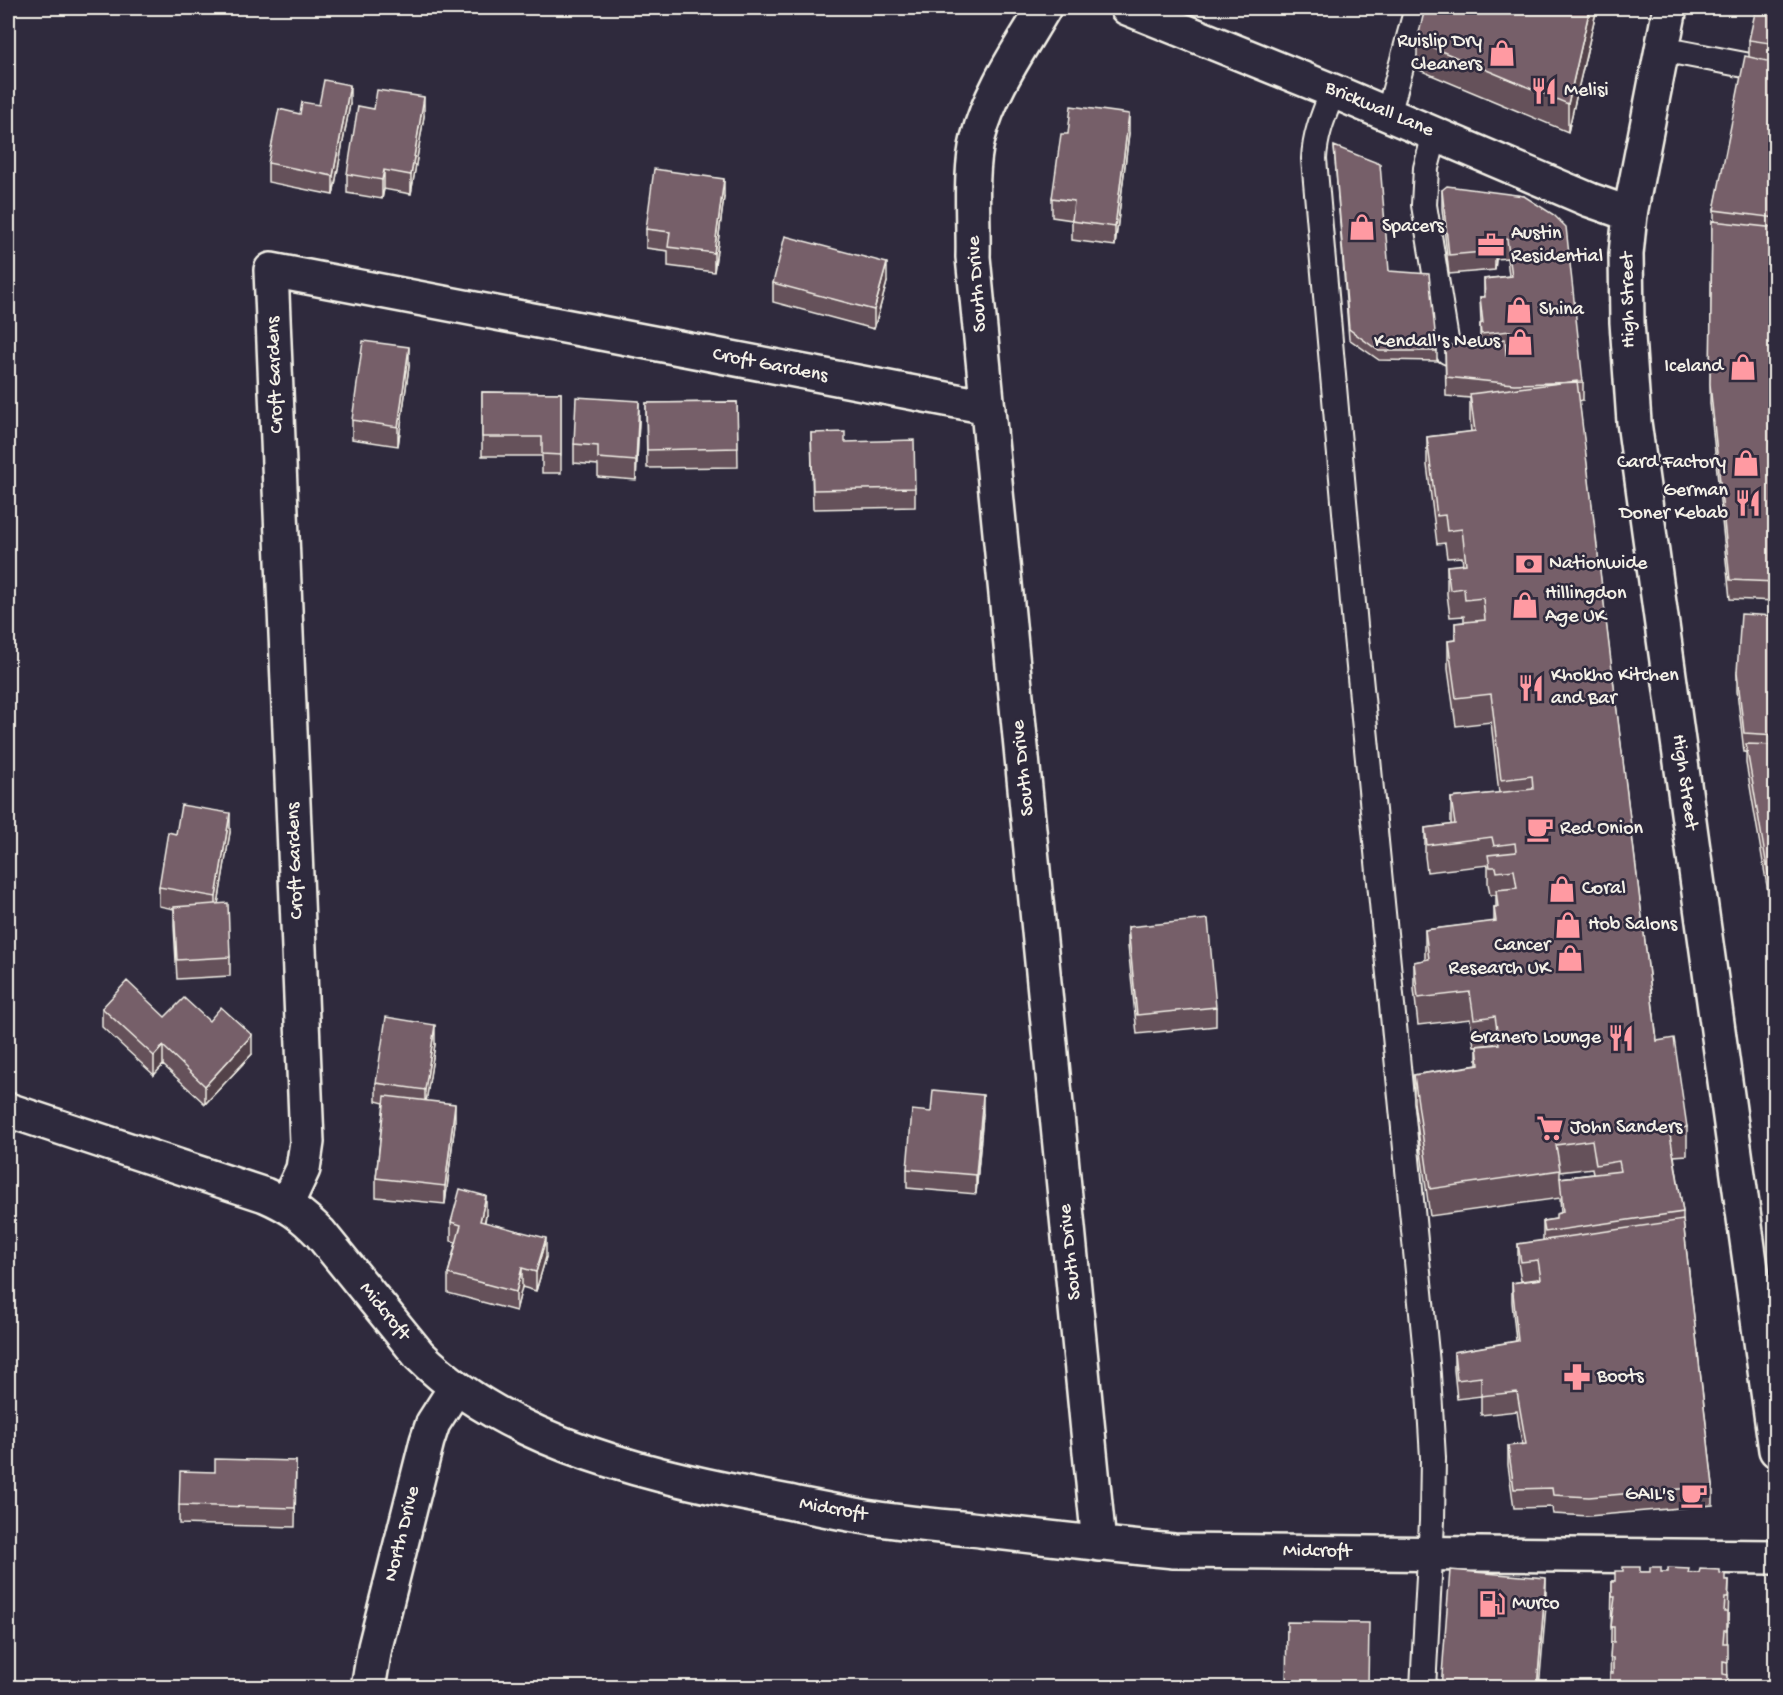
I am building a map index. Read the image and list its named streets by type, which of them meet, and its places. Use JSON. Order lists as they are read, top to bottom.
{
  "streets": {
    "street": [
      "Brickwall Lane",
      "South Drive",
      "High Street",
      "Croft Gardens",
      "Midcroft",
      "North Drive"
    ]
  },
  "crossings": [
    ["Brickwall Lane", "High Street"],
    ["South Drive", "Croft Gardens"],
    ["South Drive", "Midcroft"],
    ["Croft Gardens", "Midcroft"],
    ["Midcroft", "North Drive"]
  ],
  "places": {
    "shop": [
      "Ruislip Dry Cleaners",
      "Spacers",
      "Shina",
      "Kendall's News",
      "Iceland",
      "Card Factory",
      "Hillingdon Age UK",
      "Coral",
      "Hob Salons",
      "Cancer Research UK"
    ],
    "restaurant": [
      "Melisi",
      "German Doner Kebab",
      "Khokho Kitchen and Bar",
      "Granero Lounge"
    ],
    "office": ["Austin Residential"],
    "bank": ["Nationwide"],
    "cafe": ["Red Onion", "GAIL's"],
    "supermarket": ["John Sanders"],
    "pharmacy": ["Boots"],
    "fuel station": ["Murco"]
  }
}
